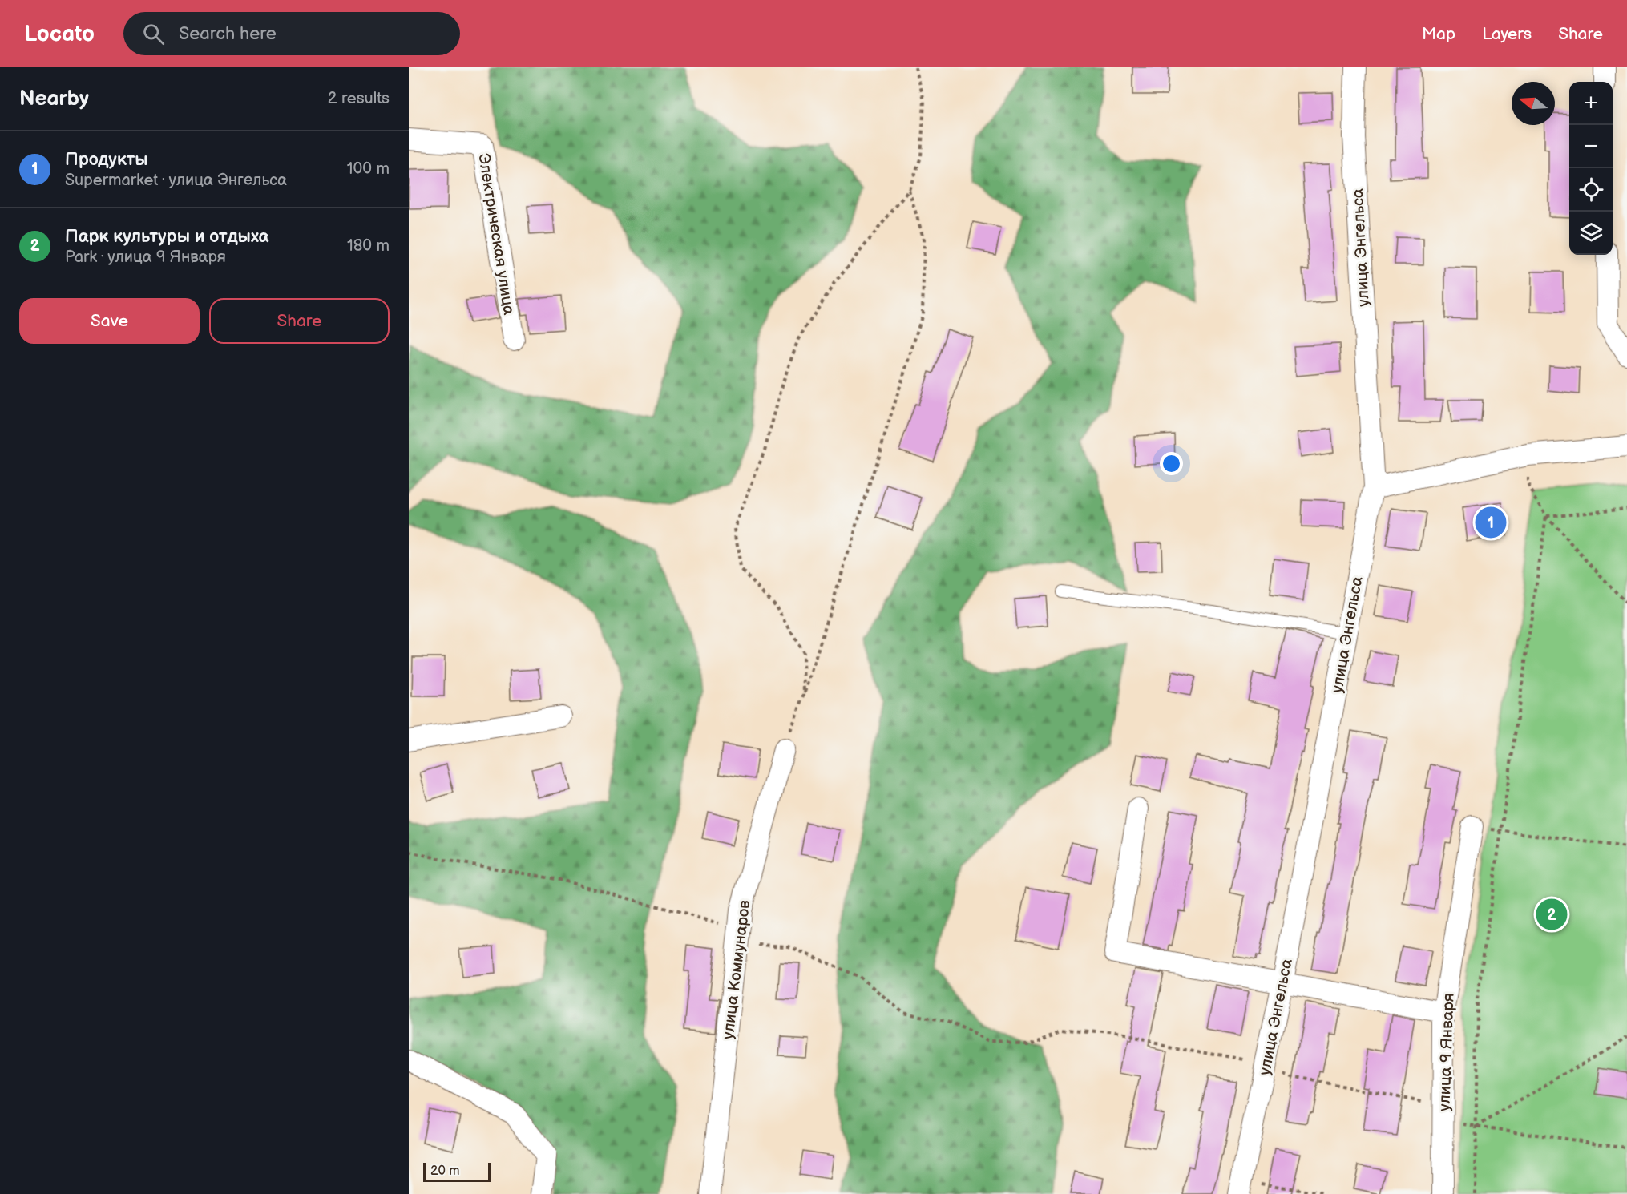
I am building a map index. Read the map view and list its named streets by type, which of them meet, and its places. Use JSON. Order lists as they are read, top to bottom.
{
  "streets": {
    "street": [
      "Электрическая улица",
      "улица Энгельса",
      "улица Коммунаров",
      "улица 9 Января"
    ]
  },
  "scale_bar": "20 m",
  "north": "left",
  "page": {
    "header": "Locato",
    "search": "Search here",
    "nav": ["Map", "Layers", "Share"],
    "heading": ["Nearby", "2 results"],
    "map_buttons": ["+", "−"],
    "list": [
      {
        "mark": "1",
        "name": "Продукты",
        "note": "Supermarket · улица Энгельса",
        "value": "100 m"
      },
      {
        "mark": "2",
        "name": "Парк культуры и отдыха",
        "note": "Park · улица 9 Января",
        "value": "180 m"
      }
    ],
    "buttons": ["Save", "Share"],
    "pins": ["1", "2"],
    "scale": "20 m"
  }
}
